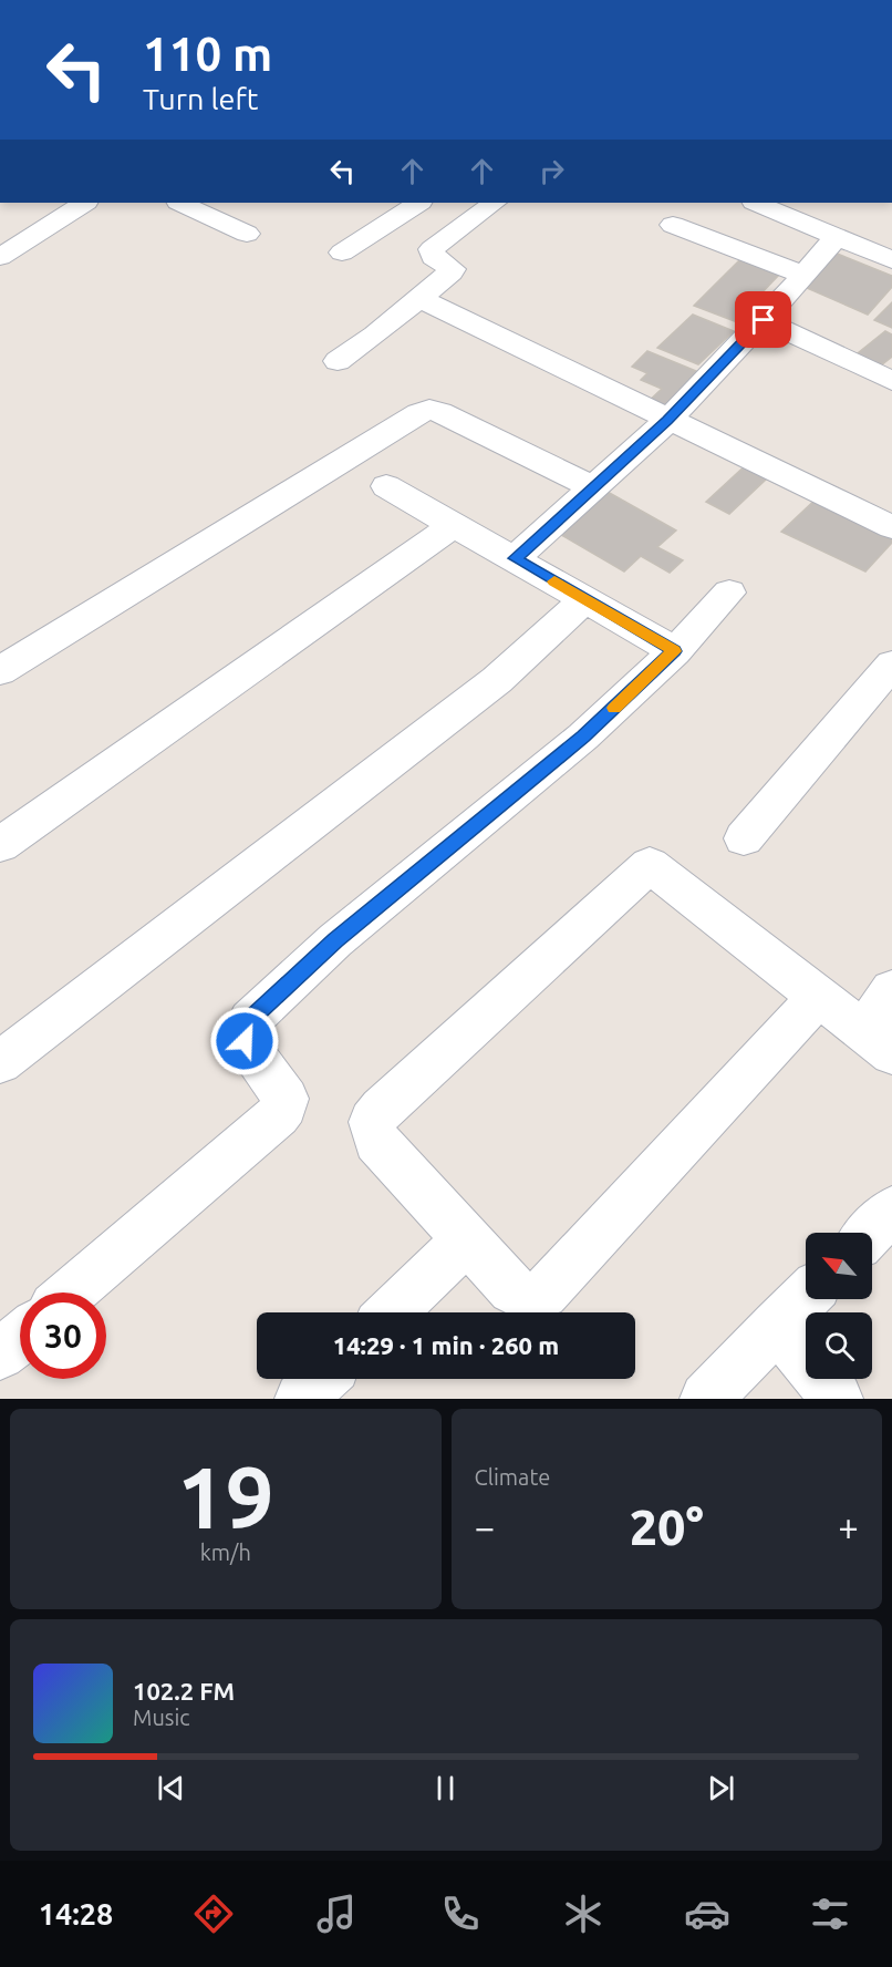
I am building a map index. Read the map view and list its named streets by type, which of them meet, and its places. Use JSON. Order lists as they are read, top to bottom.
{
  "north": "top left",
  "page": {
    "turn": ["110 m", "Turn left"],
    "limit": "30",
    "trip": "14:29 · 1 min · 260 m",
    "tile": [
      ["19", "km/h"],
      "Climate"
    ],
    "heat": ["−", "20°", "+"],
    "song": ["102.2 FM", "Music"],
    "tabs": "14:28"
  }
}
